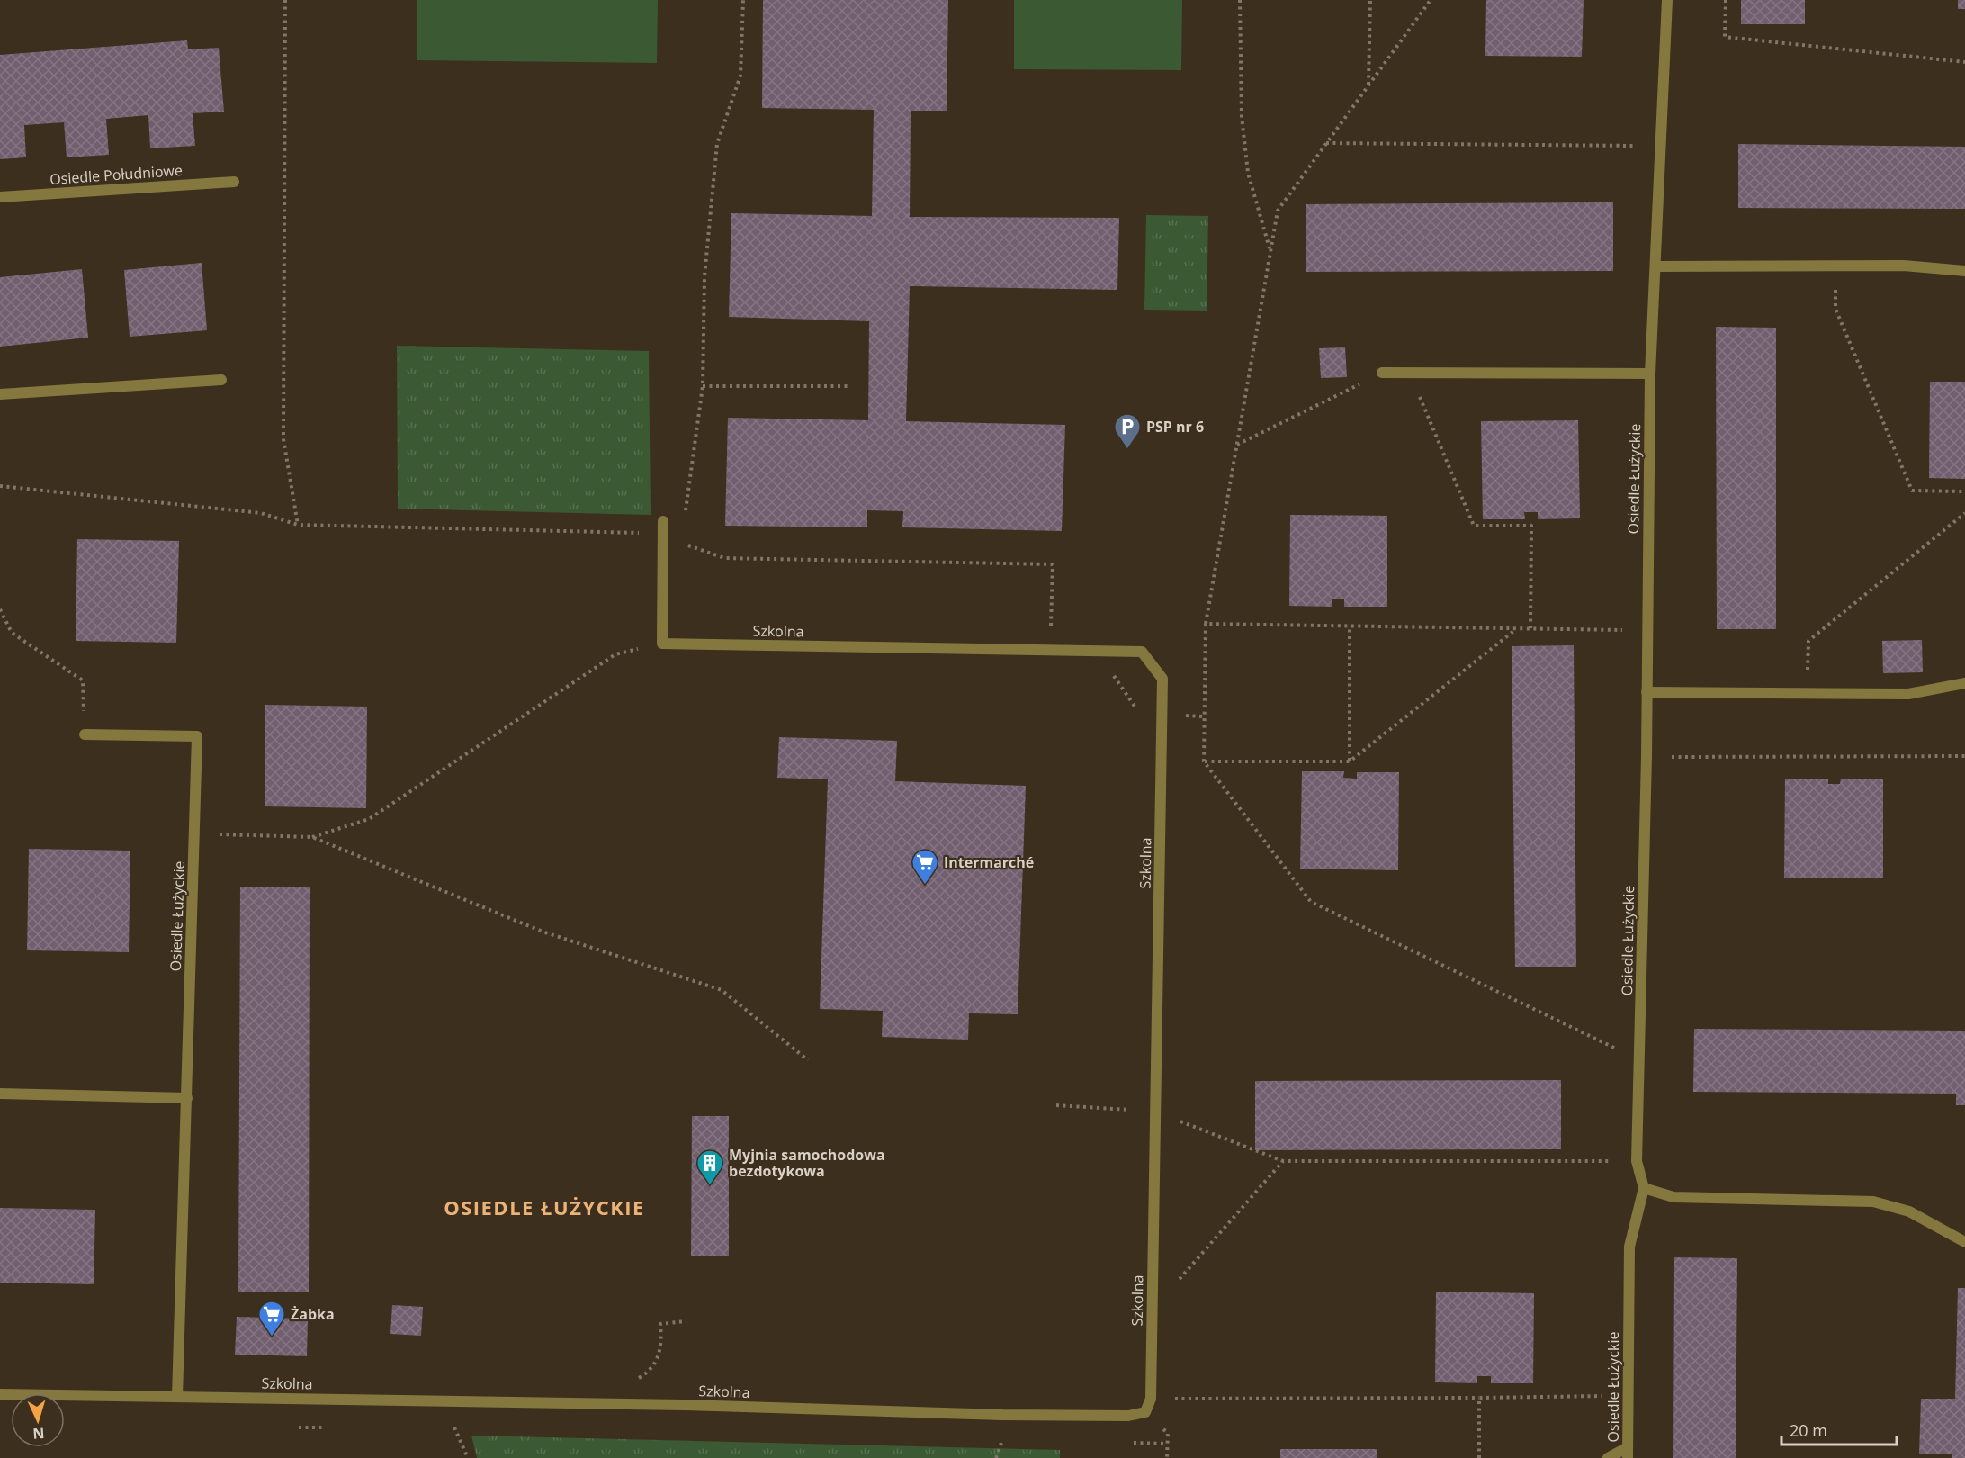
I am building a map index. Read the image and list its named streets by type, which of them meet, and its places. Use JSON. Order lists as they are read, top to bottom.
{
  "streets": {
    "street": ["Osiedle Południowe", "Osiedle Łużyckie", "Szkolna"]
  },
  "crossings": [
    ["Osiedle Łużyckie", "Szkolna"]
  ],
  "districts": ["OSIEDLE ŁUŻYCKIE"],
  "places": {
    "parking": ["PSP nr 6"],
    "supermarket": ["Intermarché", "Żabka"],
    "building": ["Myjnia samochodowa bezdotykowa"]
  },
  "scale_bar": "20 m",
  "north": "bottom"
}
